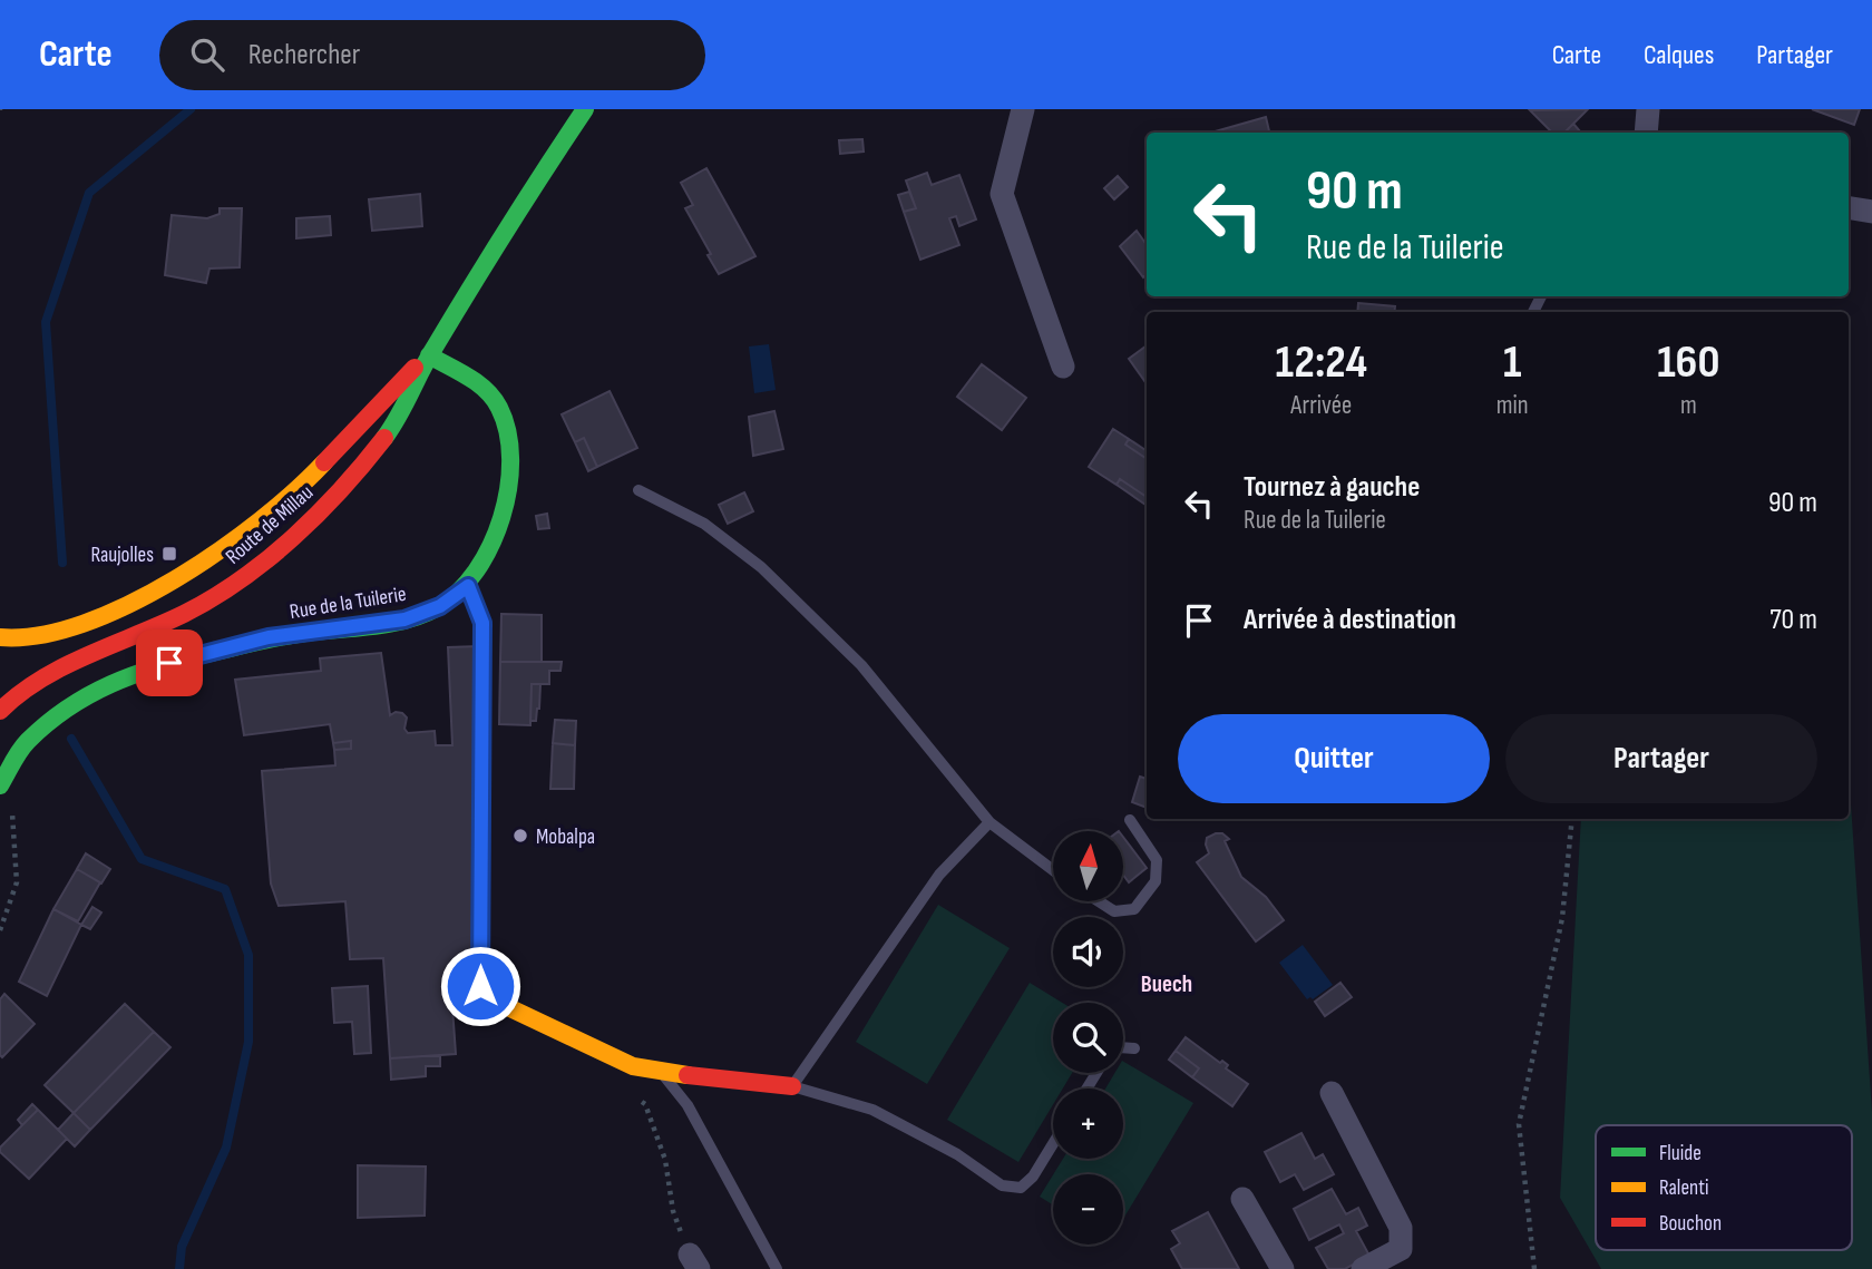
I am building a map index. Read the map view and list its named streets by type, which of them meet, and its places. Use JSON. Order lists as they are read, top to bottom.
{
  "streets": {
    "street": ["Route de Millau", "Rue de la Tuilerie"]
  },
  "crossings": [
    ["Route de Millau", "Rue de la Tuilerie"]
  ],
  "districts": ["Buech"],
  "places": {
    "transit": ["Raujolles"],
    "other": ["Mobalpa"]
  },
  "legend": ["Fluide", "Ralenti", "Bouchon"],
  "north": "top",
  "page": {
    "header": "Carte",
    "search": "Rechercher",
    "nav": ["Carte", "Calques", "Partager"],
    "turn": ["90 m", "Rue de la Tuilerie"],
    "eta": [
      "12:24",
      "Arrivée",
      "1",
      "min",
      "160",
      "m"
    ],
    "list": [
      {
        "name": "Tournez à gauche",
        "note": "Rue de la Tuilerie",
        "value": "90 m"
      },
      {
        "name": "Arrivée à destination",
        "value": "70 m"
      }
    ],
    "buttons": ["Quitter", "Partager"],
    "map_buttons": ["+", "−"]
  }
}
